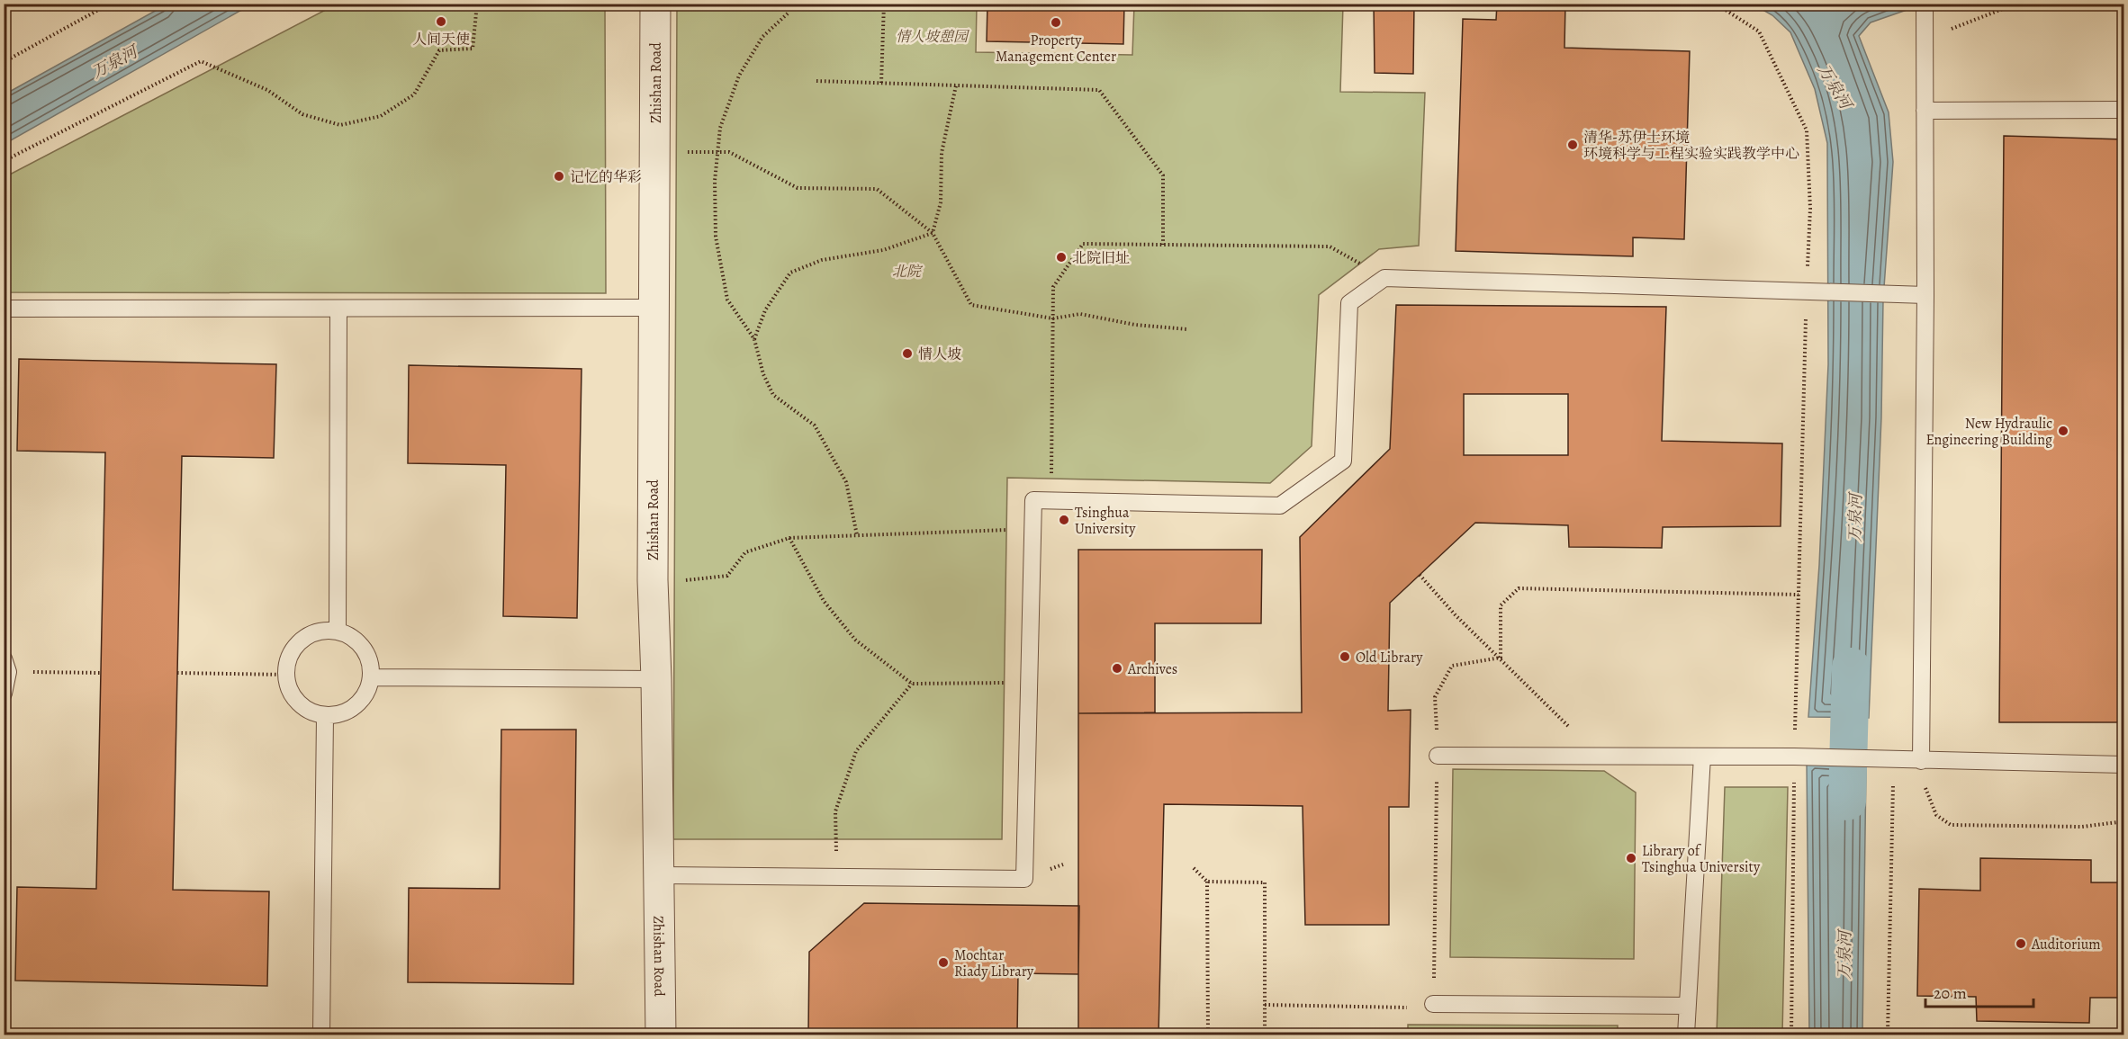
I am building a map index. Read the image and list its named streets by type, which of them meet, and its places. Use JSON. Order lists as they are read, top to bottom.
{
  "streets": {
    "street": ["Zhishan Road"]
  },
  "water": ["万泉河"],
  "parks": ["情人坡憩园", "北院"],
  "places": [
    "人间天使",
    "Property Management Center",
    "清华-苏伊士环境 环境科学与工程实验实践教学中心",
    "记忆的华彩",
    "北院旧址",
    "情人坡",
    "New Hydraulic Engineering Building",
    "Tsinghua University",
    "Old Library",
    "Archives",
    "Library of Tsinghua University",
    "Auditorium",
    "Mochtar Riady Library"
  ],
  "scale_bar": "20 m"
}
